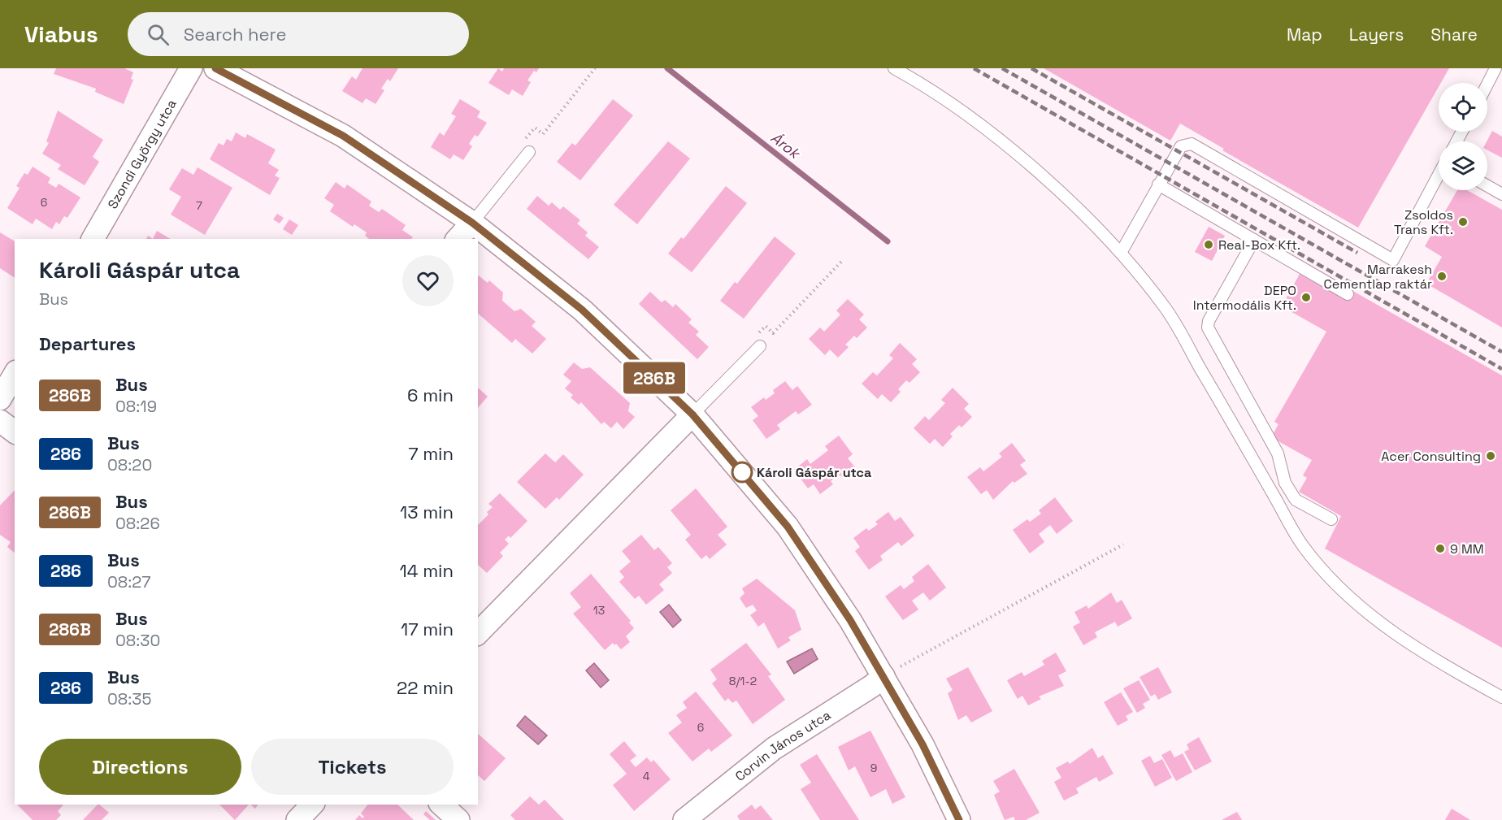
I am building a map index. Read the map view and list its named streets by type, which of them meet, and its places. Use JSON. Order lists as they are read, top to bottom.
{
  "streets": {
    "street": ["Szondi György utca", "Corvin János utca"]
  },
  "water": ["Árok"],
  "places": [
    "Zsoldos Trans Kft.",
    "Real-Box Kft.",
    "Marrakesh Cementlap raktár",
    "DEPO Intermodális Kft.",
    "Acer Consulting",
    "Károli Gáspár utca",
    "9 MM"
  ],
  "lines": ["bus line 286B"],
  "house_numbers": [
    "6",
    "7",
    "13",
    "8/1-2",
    "6",
    "9",
    "4"
  ],
  "page": {
    "header": "Viabus",
    "search": "Search here",
    "nav": ["Map", "Layers", "Share"],
    "on_map": "286B",
    "heading": [
      ["Károli Gáspár utca", "Bus"],
      "Departures"
    ],
    "list": [
      {
        "mark": "286B",
        "name": "Bus",
        "note": "08:19",
        "value": "6 min"
      },
      {
        "mark": "286",
        "name": "Bus",
        "note": "08:20",
        "value": "7 min"
      },
      {
        "mark": "286B",
        "name": "Bus",
        "note": "08:26",
        "value": "13 min"
      },
      {
        "mark": "286",
        "name": "Bus",
        "note": "08:27",
        "value": "14 min"
      },
      {
        "mark": "286B",
        "name": "Bus",
        "note": "08:30",
        "value": "17 min"
      },
      {
        "mark": "286",
        "name": "Bus",
        "note": "08:35",
        "value": "22 min"
      }
    ],
    "buttons": ["Directions", "Tickets"]
  }
}
